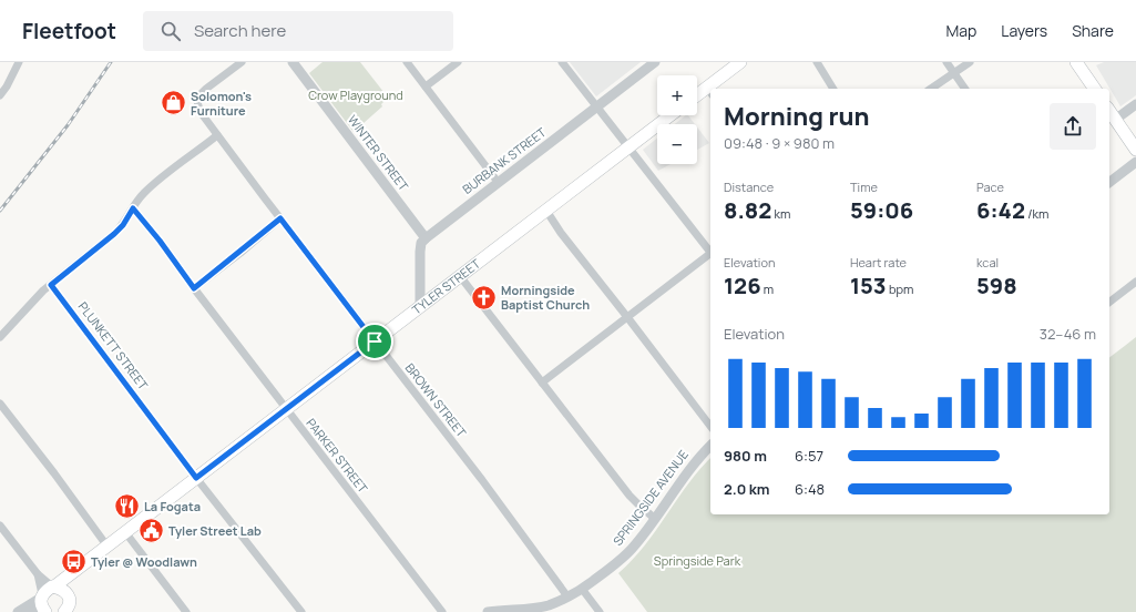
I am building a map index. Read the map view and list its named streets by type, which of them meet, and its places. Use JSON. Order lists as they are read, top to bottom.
{
  "streets": {
    "main road": ["TYLER STREET"],
    "street": [
      "WINTER STREET",
      "BURBANK STREET",
      "PLUNKETT STREET",
      "BROWN STREET",
      "PARKER STREET",
      "SPRINGSIDE AVENUE"
    ]
  },
  "crossings": [
    ["WINTER STREET", "BURBANK STREET"],
    ["TYLER STREET", "PLUNKETT STREET"],
    ["TYLER STREET", "BROWN STREET"],
    ["TYLER STREET", "PARKER STREET"],
    ["BROWN STREET", "SPRINGSIDE AVENUE"]
  ],
  "parks": ["Crow Playground", "Springside Park"],
  "places": {
    "shop": ["Solomon's Furniture"],
    "church": ["Morningside Baptist Church"],
    "restaurant": ["La Fogata"],
    "public building": ["Tyler Street Lab"],
    "bus stop": ["Tyler @ Woodlawn"]
  },
  "page": {
    "header": "Fleetfoot",
    "search": "Search here",
    "nav": ["Map", "Layers", "Share"],
    "map_buttons": ["+", "−"],
    "heading": ["Morning run", "09:48 · 9 × 980 m"],
    "stats": [
      ["Distance", "8.82 km"],
      ["Time", "59:06"],
      ["Pace", "6:42 /km"],
      ["Elevation", "126 m"],
      ["Heart rate", "153 bpm"],
      ["kcal", "598"]
    ],
    "chart": ["Elevation", "32–46 m"],
    "list": [
      {
        "name": "980 m",
        "note": "6:57"
      },
      {
        "name": "2.0 km",
        "note": "6:48"
      }
    ]
  }
}
